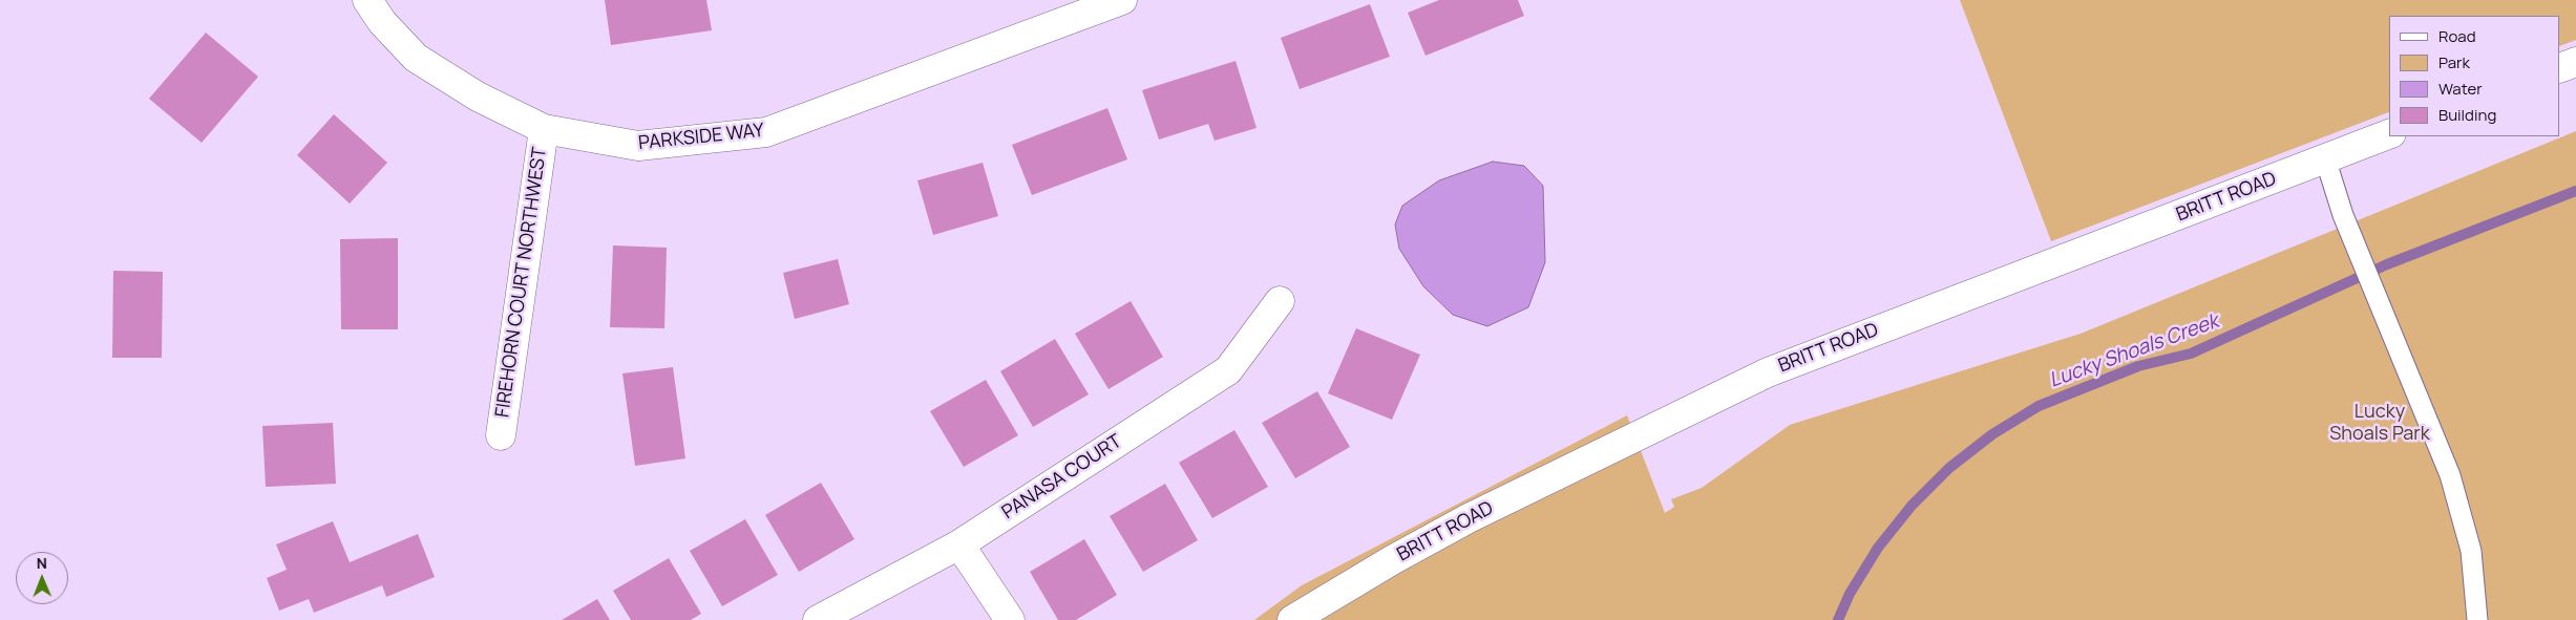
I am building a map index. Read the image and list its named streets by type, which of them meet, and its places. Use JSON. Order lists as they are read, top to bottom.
{
  "streets": {
    "street": [
      "PARKSIDE WAY",
      "BRITT ROAD",
      "FIREHORN COURT NORTHWEST",
      "PANASA COURT"
    ]
  },
  "crossings": [
    ["PARKSIDE WAY", "FIREHORN COURT NORTHWEST"]
  ],
  "water": ["Lucky Shoals Creek"],
  "parks": ["Lucky Shoals Park"],
  "legend": [
    "Road",
    "Park",
    "Water",
    "Building"
  ],
  "north": "top"
}
